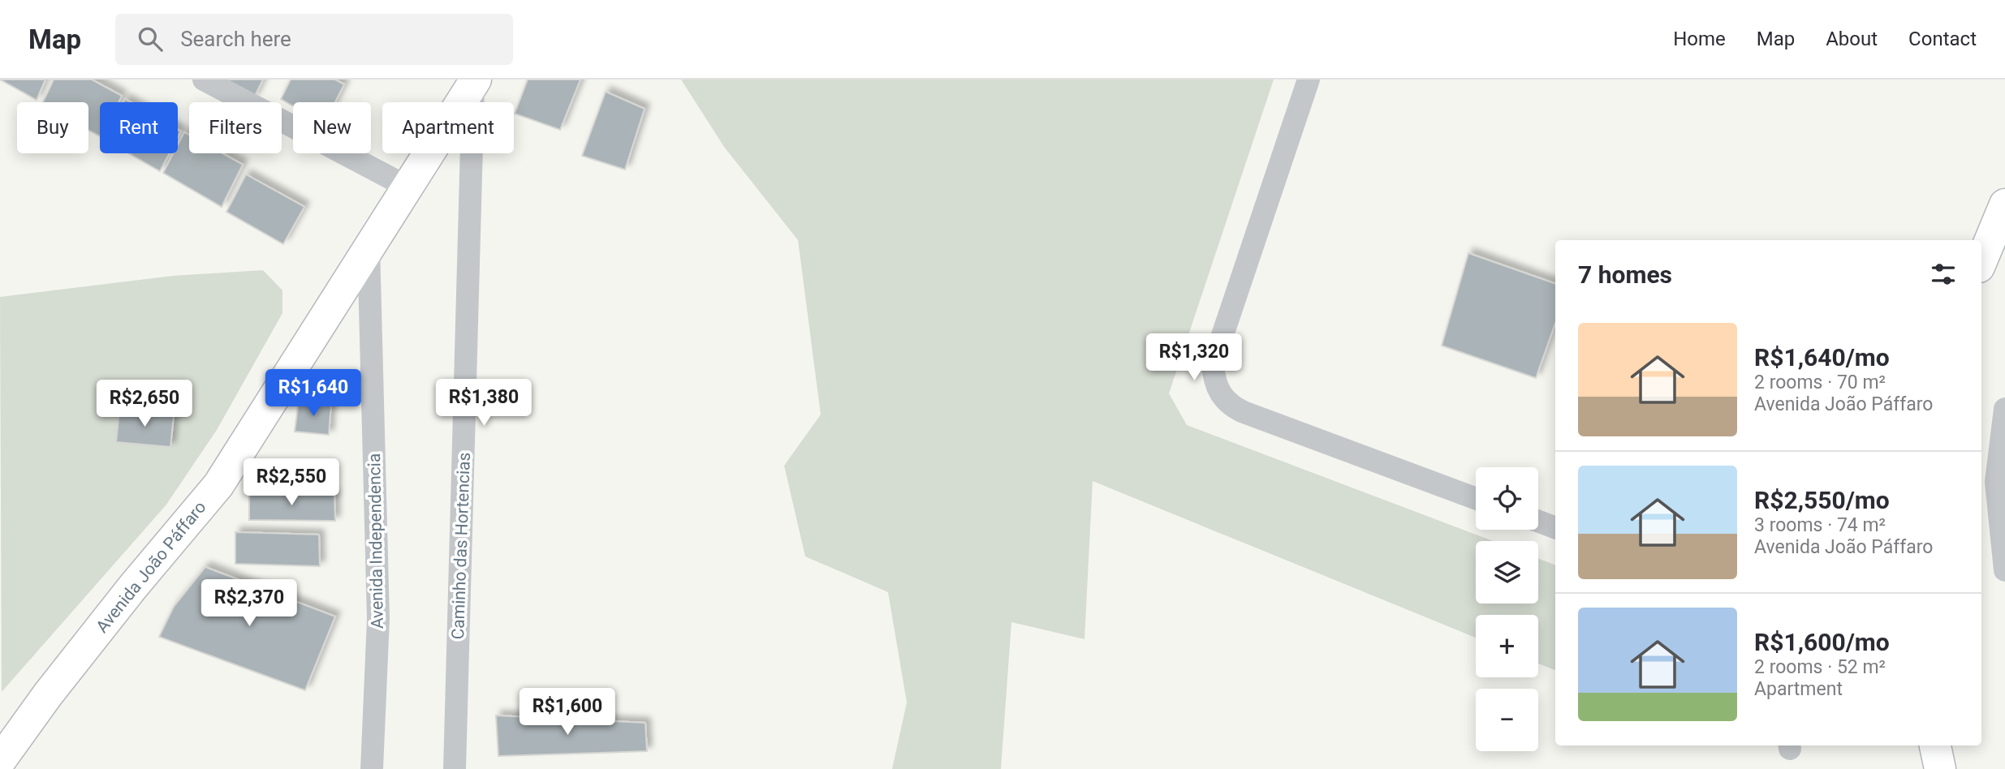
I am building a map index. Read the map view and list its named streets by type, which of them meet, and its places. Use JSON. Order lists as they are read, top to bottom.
{
  "streets": {
    "main road": ["Avenida João Páffaro"],
    "street": ["Avenida Independencia", "Caminho das Hortencias"]
  },
  "crossings": [
    ["Avenida Independencia", "Avenida João Páffaro"],
    ["Caminho das Hortencias", "Avenida João Páffaro"]
  ],
  "page": {
    "header": "Map",
    "search": "Search here",
    "nav": [
      "Home",
      "Map",
      "About",
      "Contact"
    ],
    "chip": [
      "Buy",
      "Rent",
      "Filters",
      "New",
      "Apartment"
    ],
    "heading": "7 homes",
    "list": [
      {
        "name": "R$1,640/mo",
        "note": "2 rooms · 70 m² · Avenida João Páffaro"
      },
      {
        "name": "R$2,550/mo",
        "note": "3 rooms · 74 m² · Avenida João Páffaro"
      },
      {
        "name": "R$1,600/mo",
        "note": "2 rooms · 52 m² · Apartment"
      }
    ],
    "price": [
      "R$1,320",
      "R$1,640",
      "R$1,380",
      "R$2,650",
      "R$2,550",
      "R$2,370",
      "R$1,600"
    ],
    "map_buttons": ["+", "−"]
  }
}
